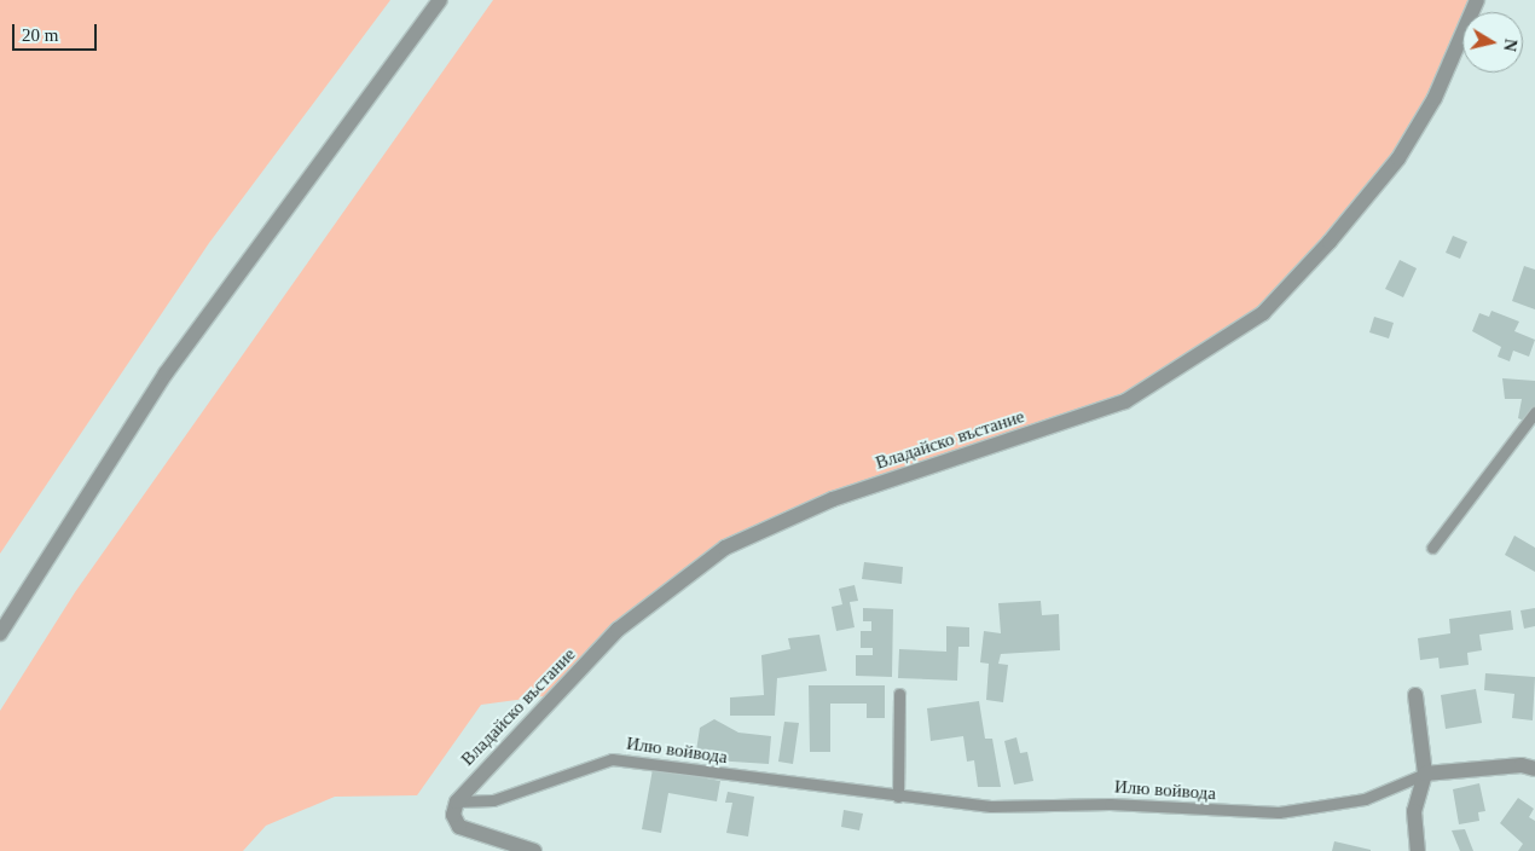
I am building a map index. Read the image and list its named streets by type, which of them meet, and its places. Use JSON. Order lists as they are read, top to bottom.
{
  "streets": {
    "street": ["Владайско въстание"],
    "lane": ["Илю войвода"]
  },
  "crossings": [
    ["Владайско въстание", "Илю войвода"]
  ],
  "scale_bar": "20 m",
  "north": "right"
}
